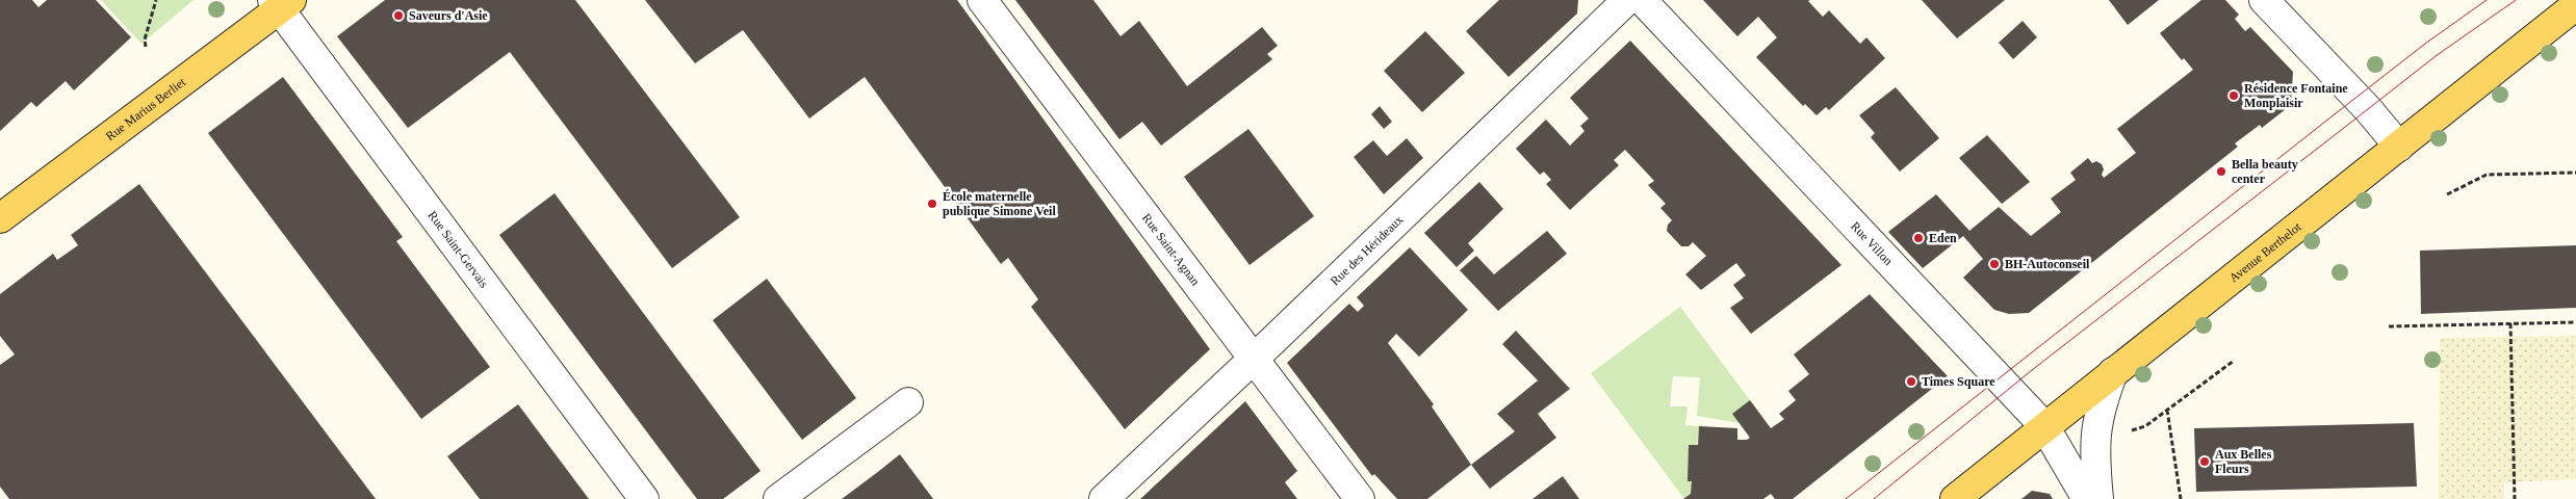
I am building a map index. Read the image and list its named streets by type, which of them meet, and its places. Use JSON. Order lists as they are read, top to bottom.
{
  "streets": {
    "main road": ["Rue Marius Berliet", "Avenue Berthelot"],
    "street": [
      "Rue Villon",
      "Rue Saint-Gervais",
      "Rue Saint-Agnan",
      "Rue des Hérideaux"
    ]
  },
  "crossings": [
    ["Rue Marius Berliet", "Rue Saint-Gervais"],
    ["Rue Villon", "Avenue Berthelot"],
    ["Rue Saint-Agnan", "Rue des Hérideaux"]
  ],
  "places": [
    "Saveurs d'Asie",
    "Résidence Fontaine Monplaisir",
    "Bella beauty center",
    "École maternelle publique Simone Veil",
    "Eden",
    "BH-Autoconseil",
    "Times Square",
    "Aux Belles Fleurs"
  ]
}
